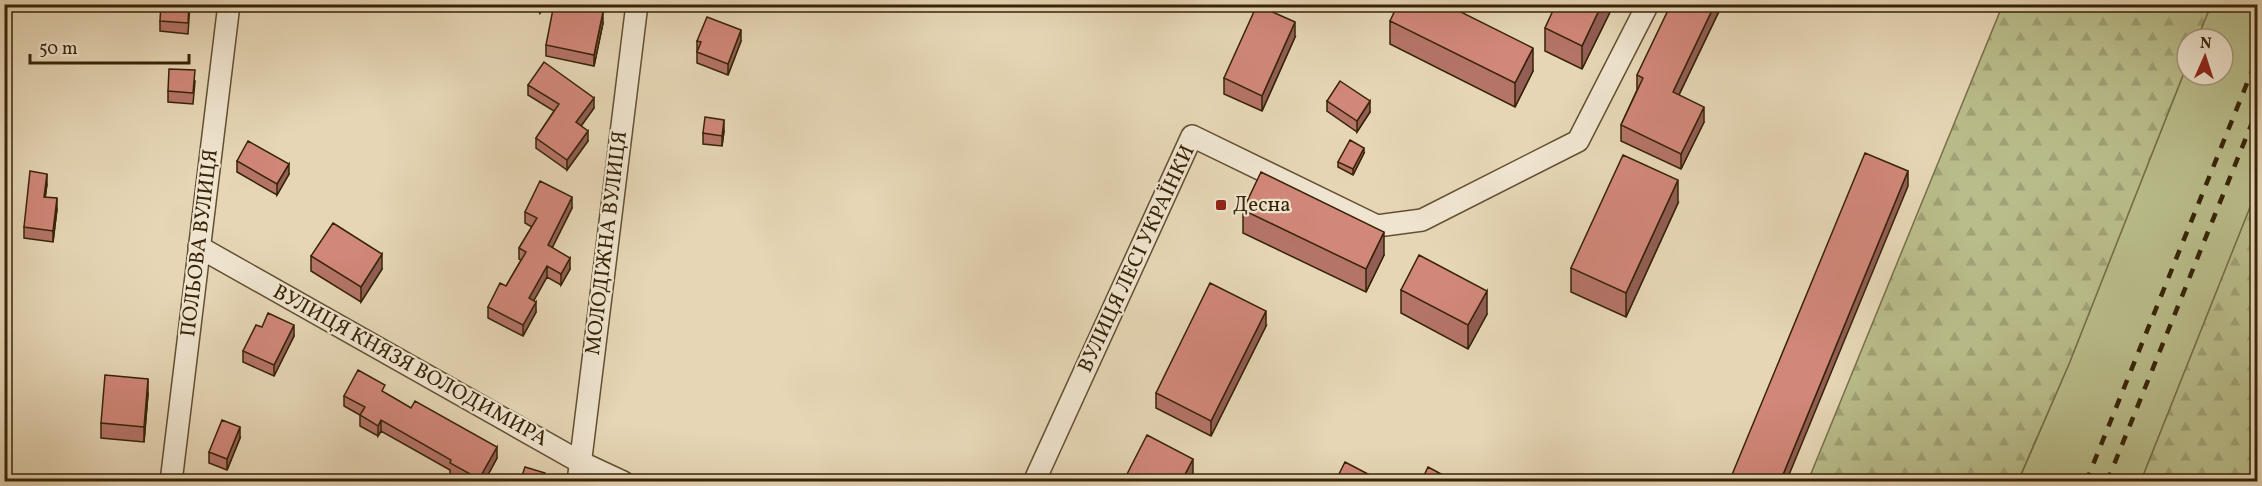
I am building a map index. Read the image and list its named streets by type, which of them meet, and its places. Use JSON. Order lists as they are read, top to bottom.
{
  "streets": {
    "street": [
      "ПОЛЬОВА ВУЛИЦЯ",
      "МОЛОДІЖНА ВУЛИЦЯ",
      "ВУЛИЦЯ ЛЕСІ УКРАЇНКИ",
      "ВУЛИЦЯ КНЯЗЯ ВОЛОДИМИРА"
    ]
  },
  "crossings": [
    ["ПОЛЬОВА ВУЛИЦЯ", "ВУЛИЦЯ КНЯЗЯ ВОЛОДИМИРА"],
    ["МОЛОДІЖНА ВУЛИЦЯ", "ВУЛИЦЯ КНЯЗЯ ВОЛОДИМИРА"]
  ],
  "places": {
    "transit": ["Десна"]
  },
  "scale_bar": "50 m",
  "north": "top"
}
